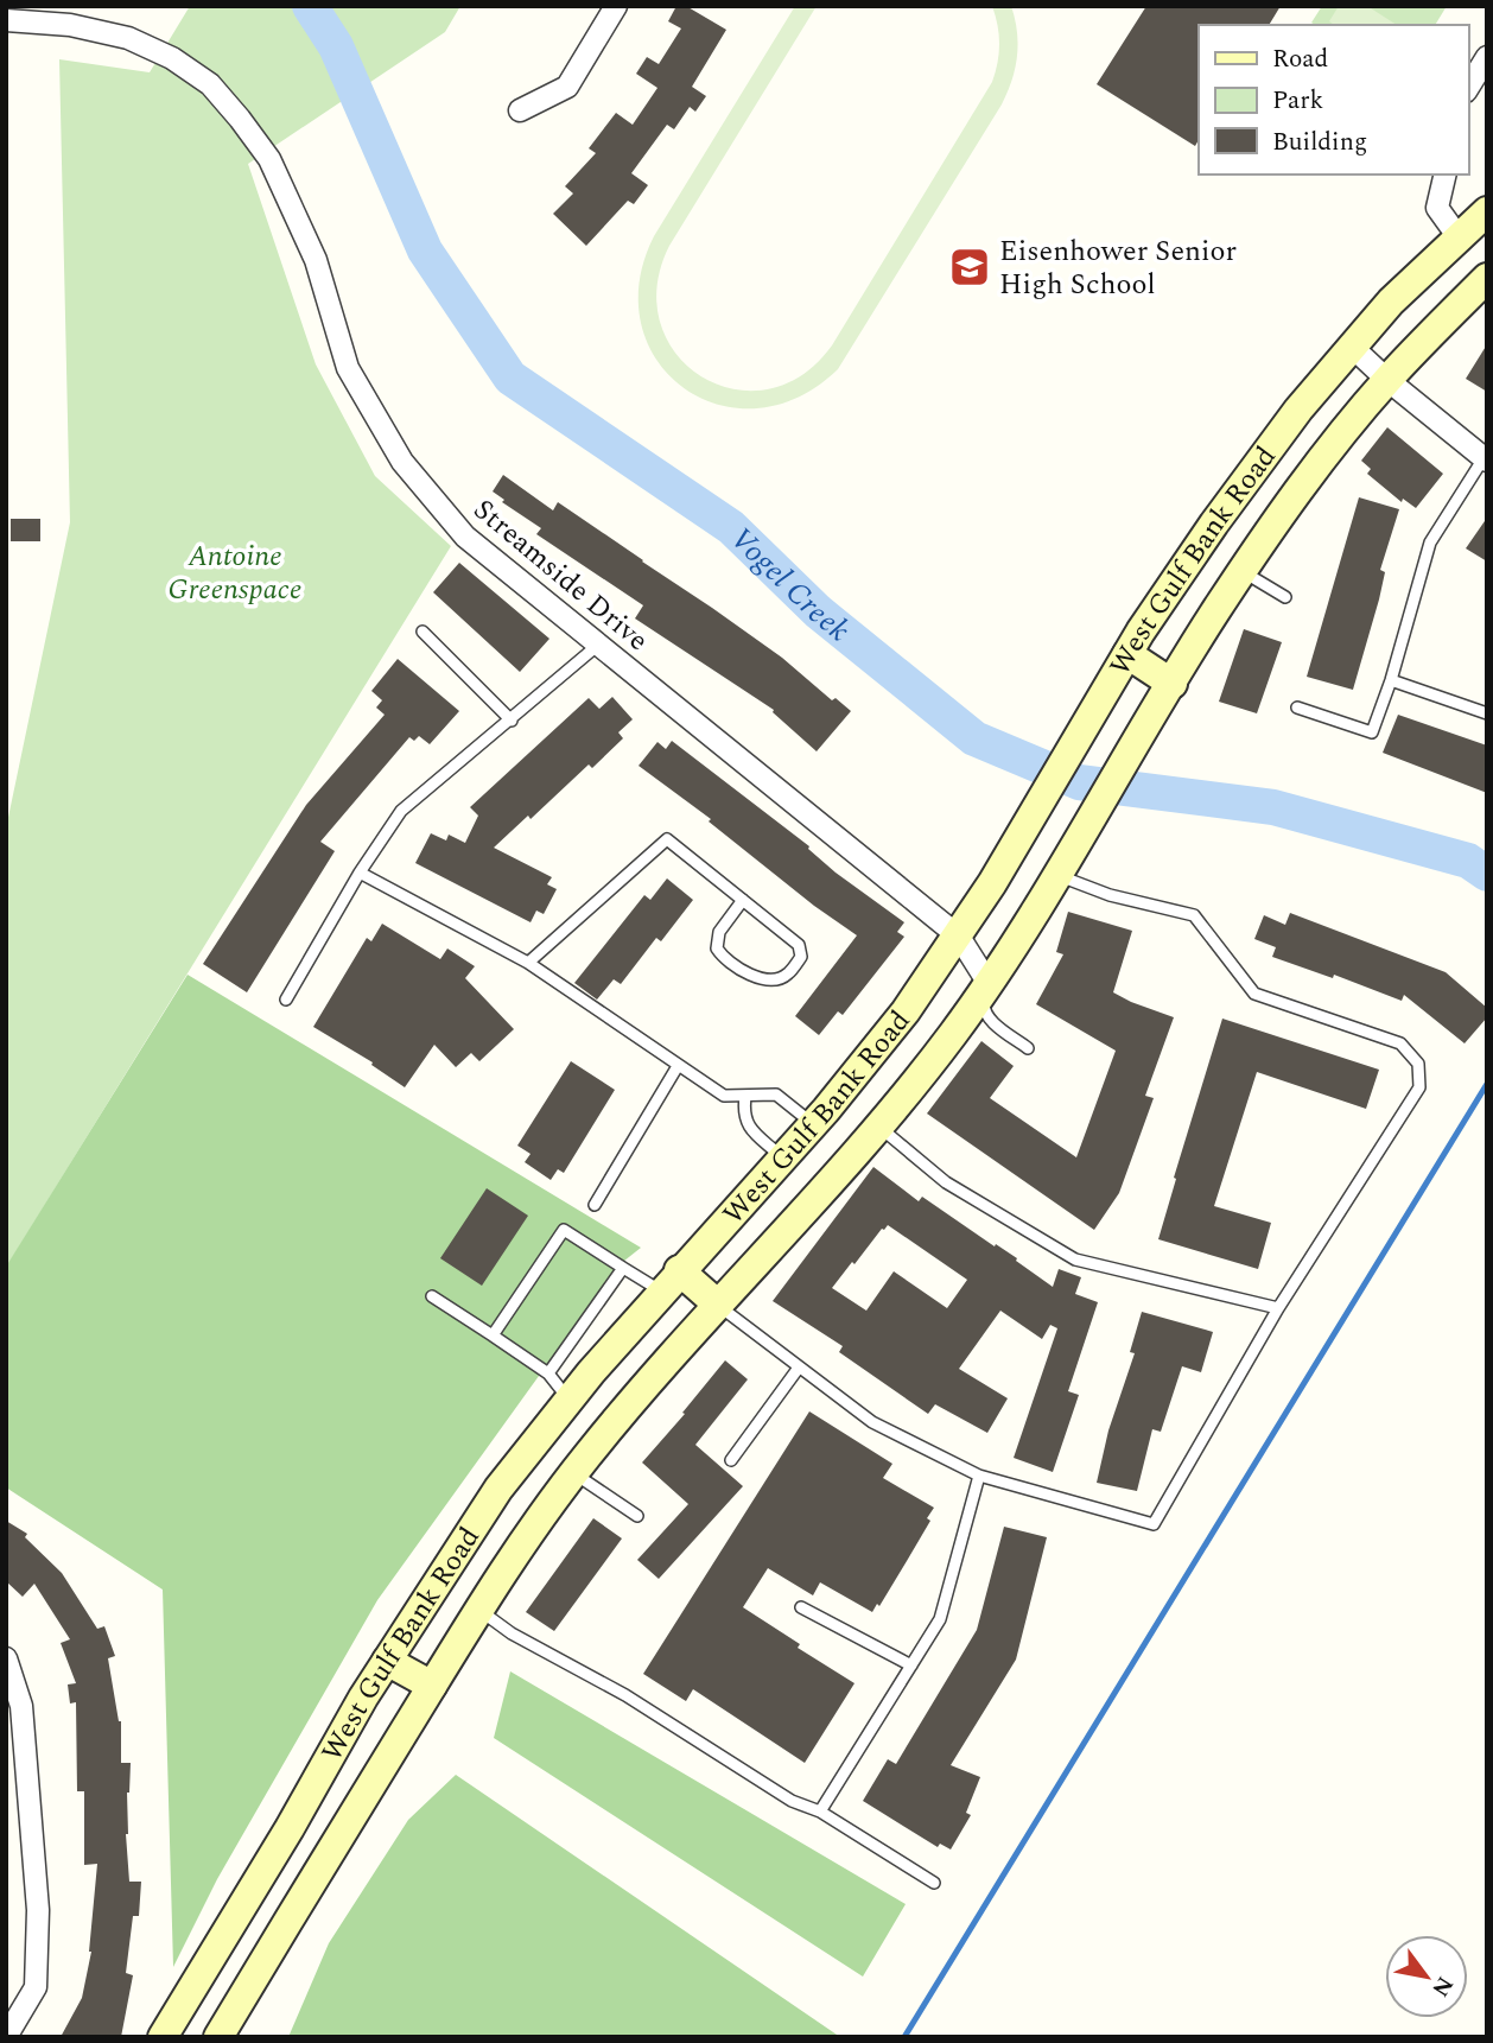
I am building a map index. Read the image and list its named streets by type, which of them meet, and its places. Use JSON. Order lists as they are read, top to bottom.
{
  "streets": {
    "main road": ["West Gulf Bank Road"],
    "street": ["Streamside Drive"]
  },
  "crossings": [
    ["West Gulf Bank Road", "Streamside Drive"]
  ],
  "water": ["Vogel Creek"],
  "parks": ["Antoine Greenspace"],
  "places": {
    "school or university": ["Eisenhower Senior High School"]
  },
  "legend": ["Road", "Park", "Building"],
  "north": "bottom right"
}
